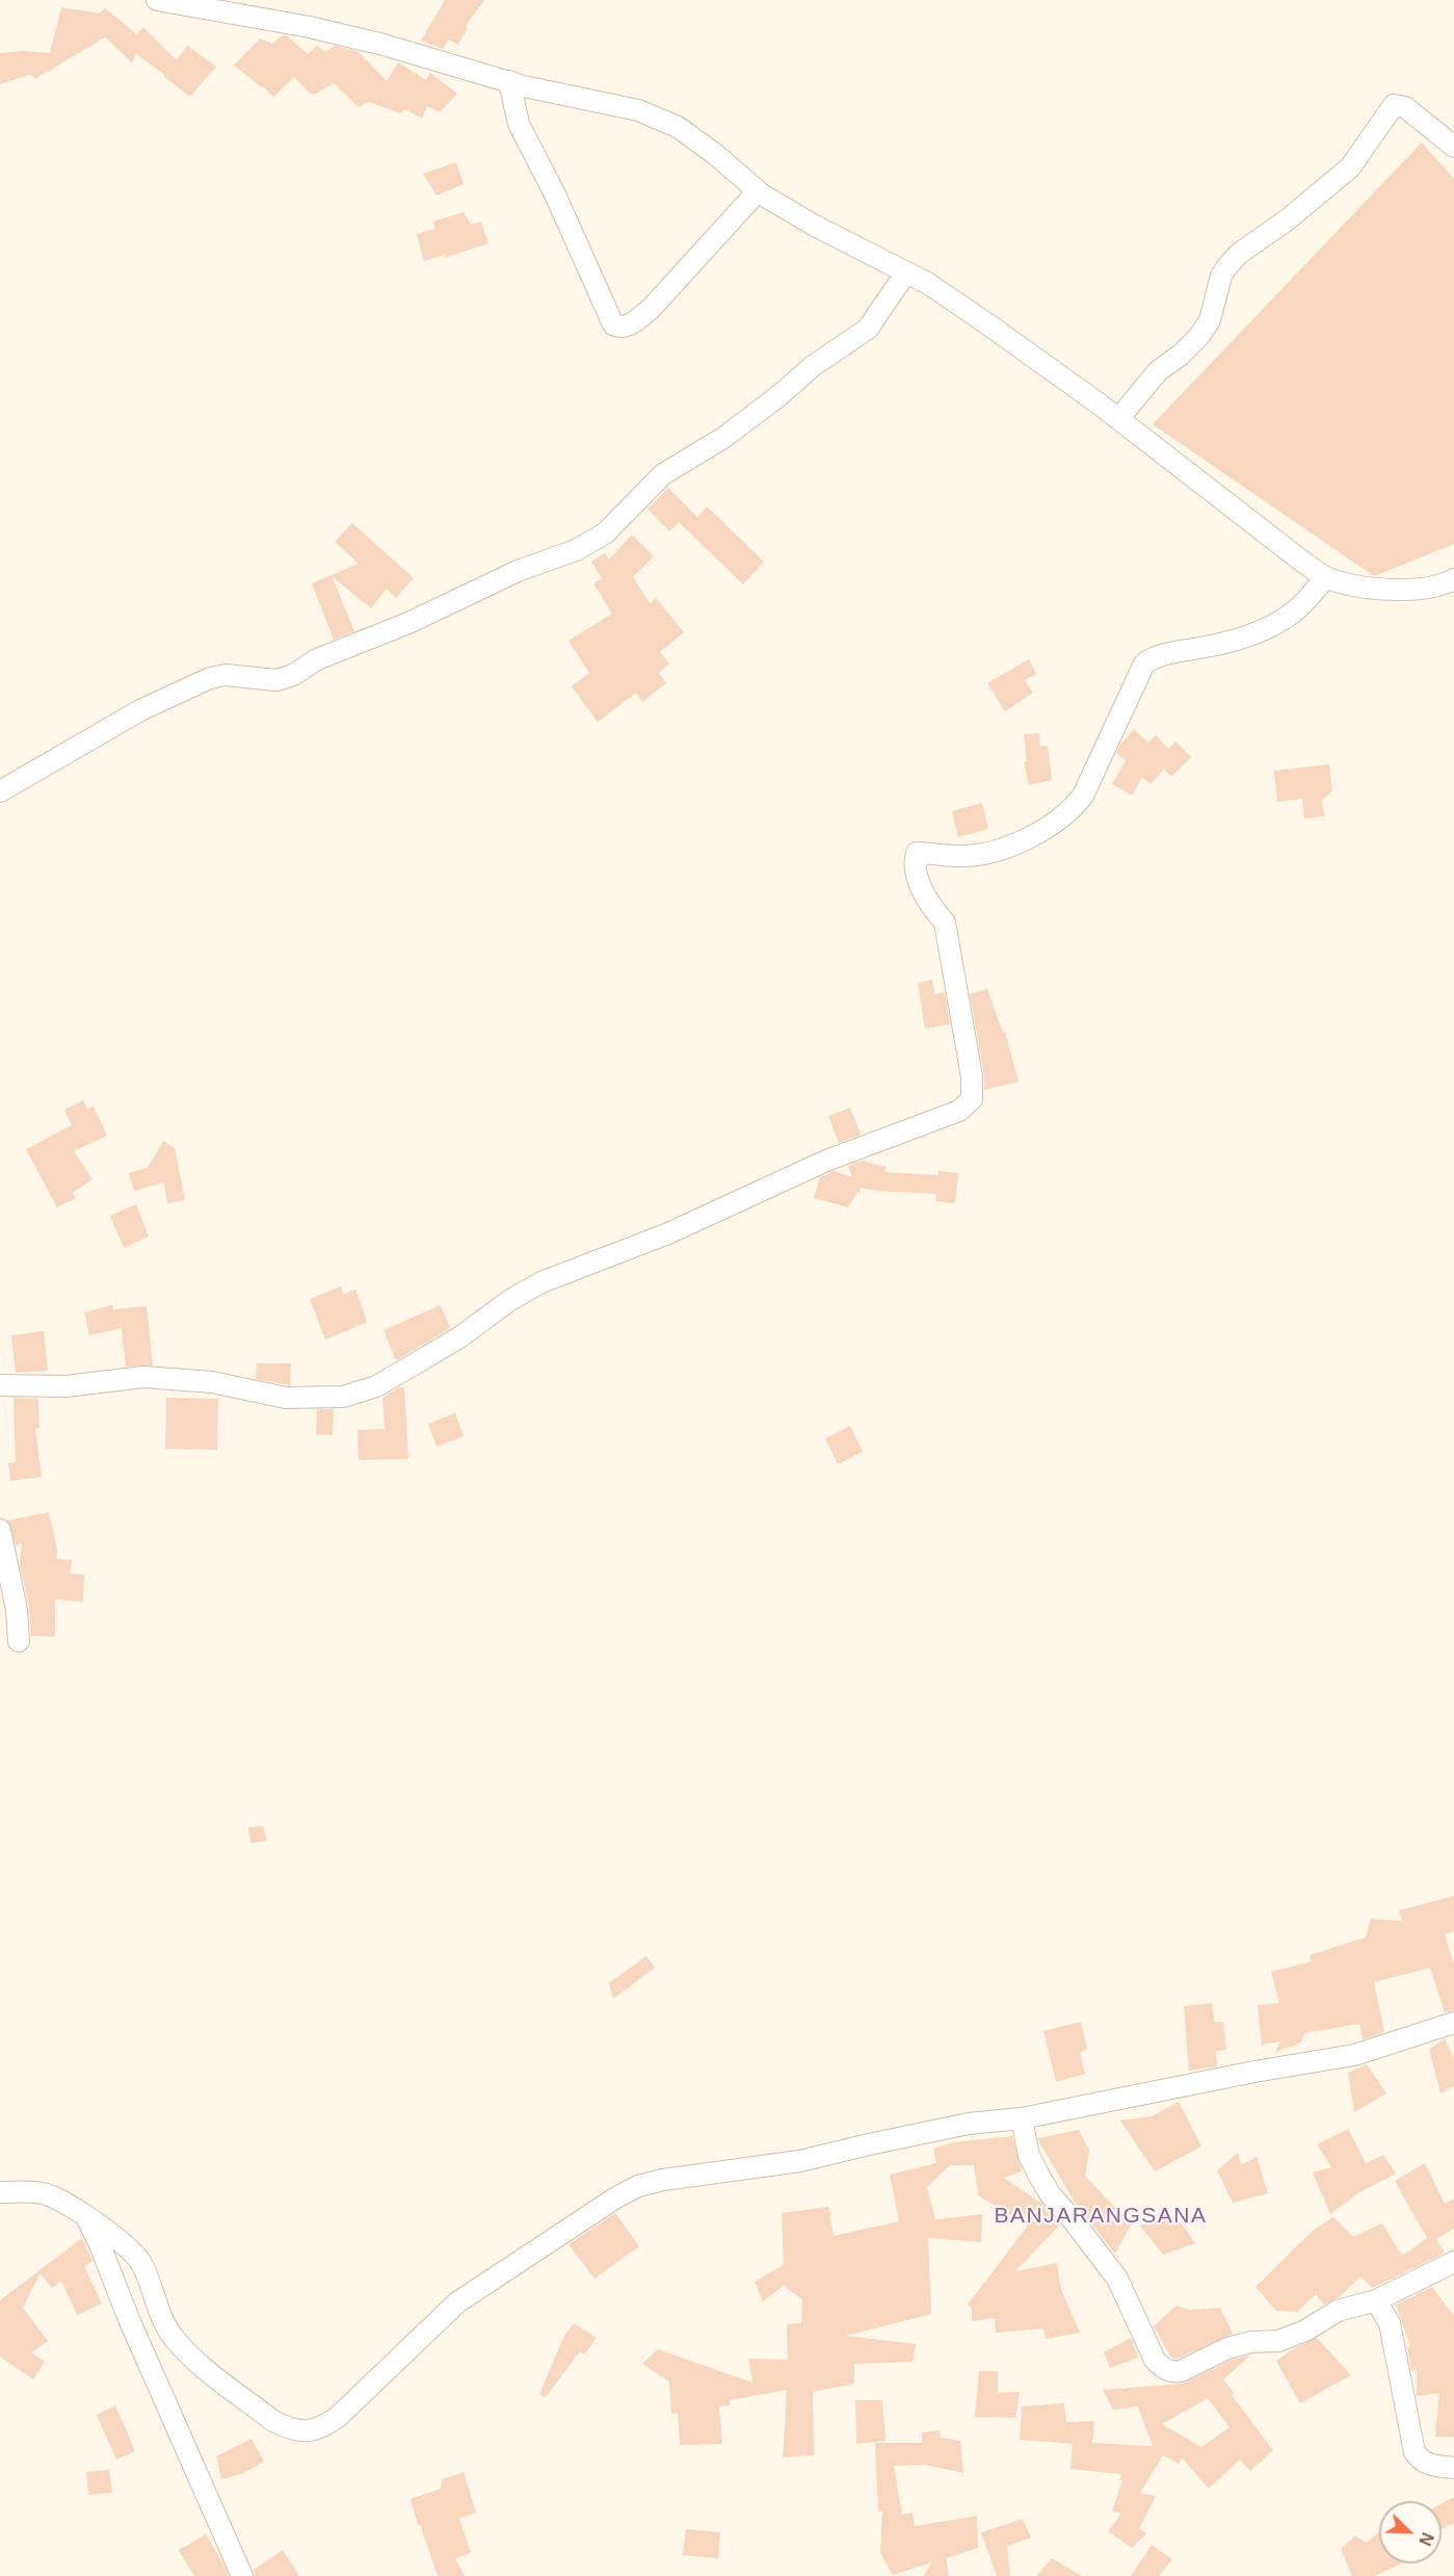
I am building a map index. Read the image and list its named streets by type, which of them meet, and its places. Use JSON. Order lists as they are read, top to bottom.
{
  "districts": ["BANJARANGSANA"],
  "north": "bottom right"
}
